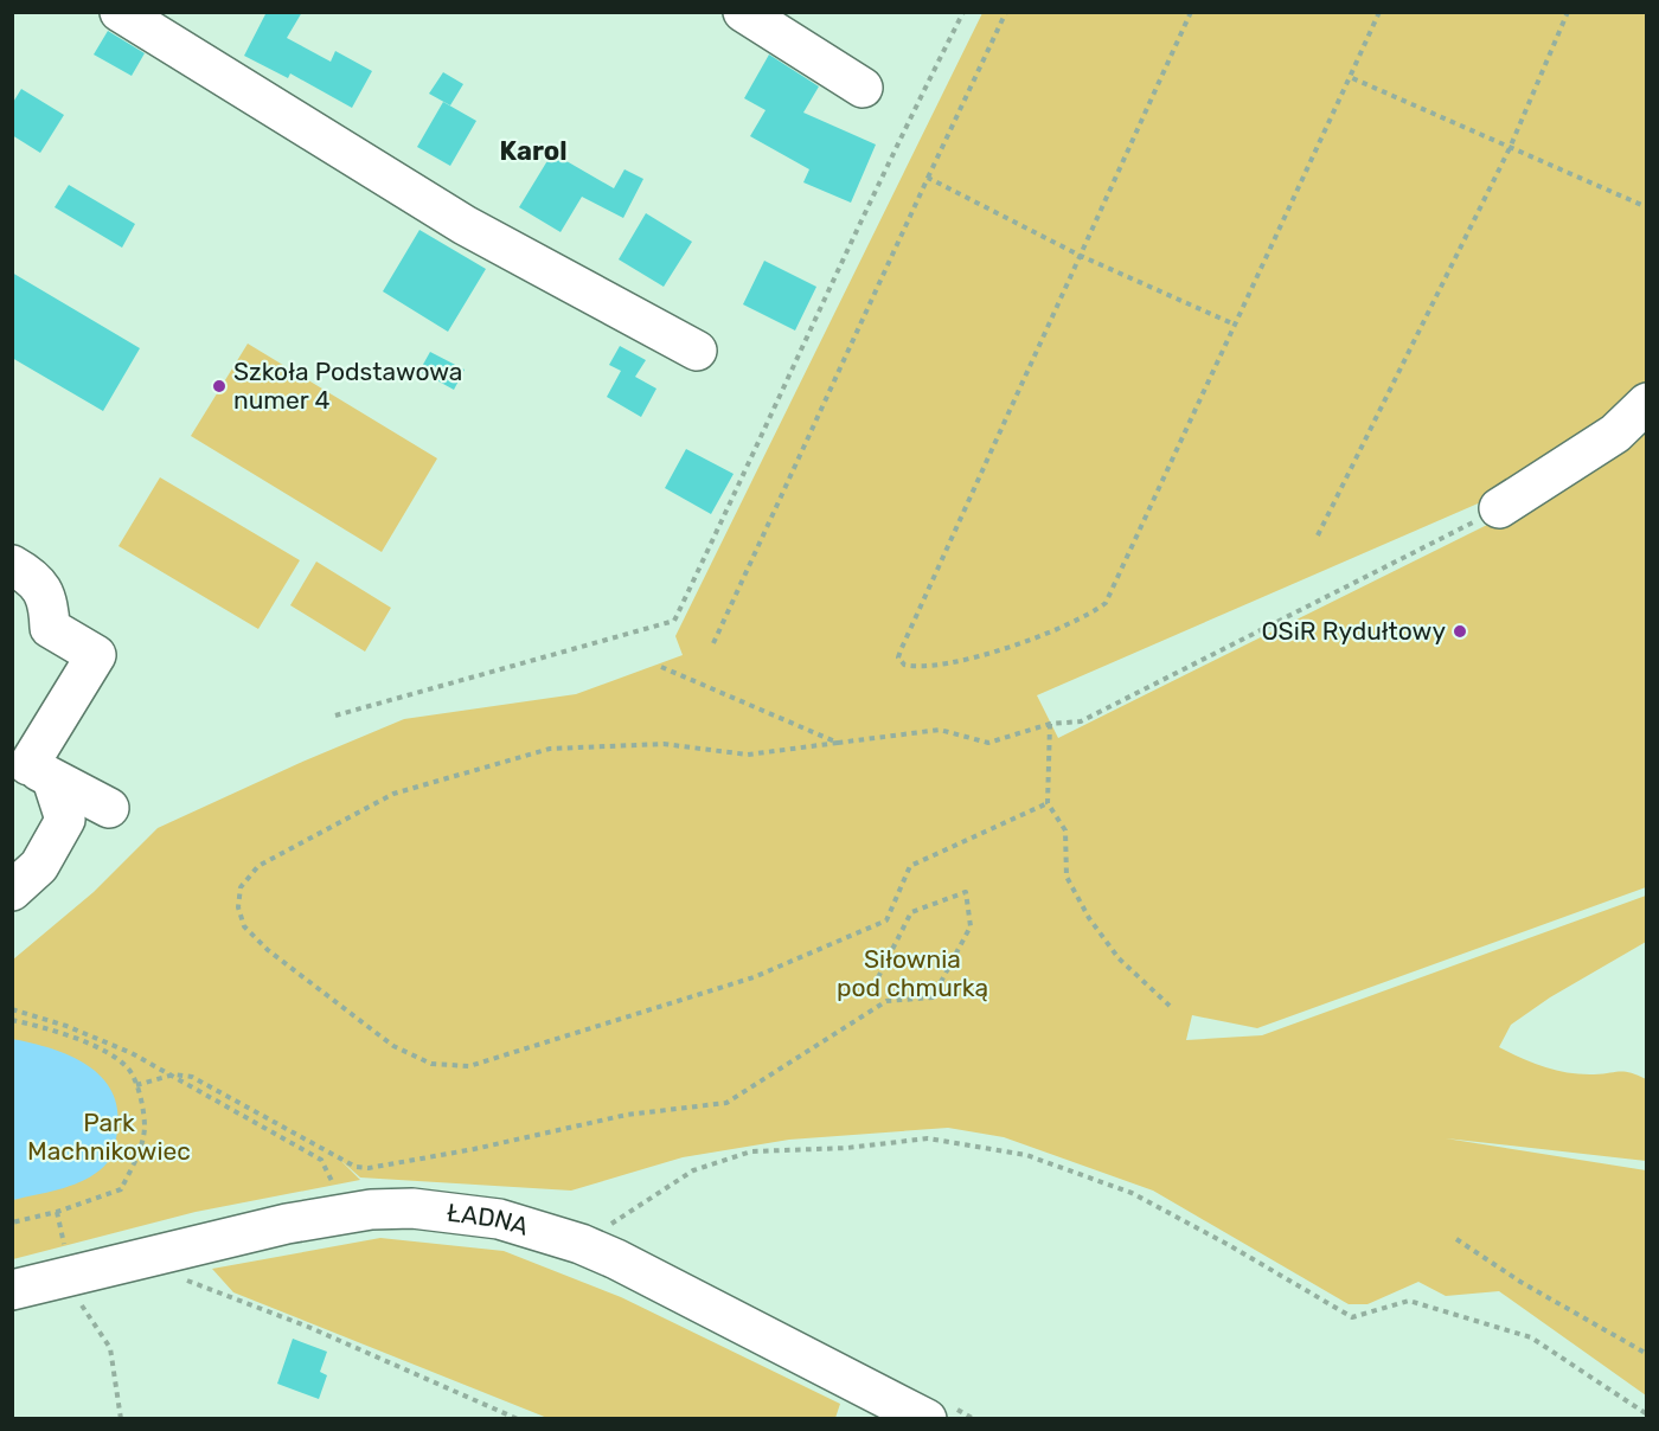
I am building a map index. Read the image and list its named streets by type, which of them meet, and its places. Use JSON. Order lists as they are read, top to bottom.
{
  "streets": {
    "street": ["ŁADNA"]
  },
  "districts": ["Karol"],
  "parks": ["Siłownia pod chmurką", "Park Machnikowiec"],
  "places": ["Szkoła Podstawowa numer 4", "OSiR Rydułtowy"]
}
